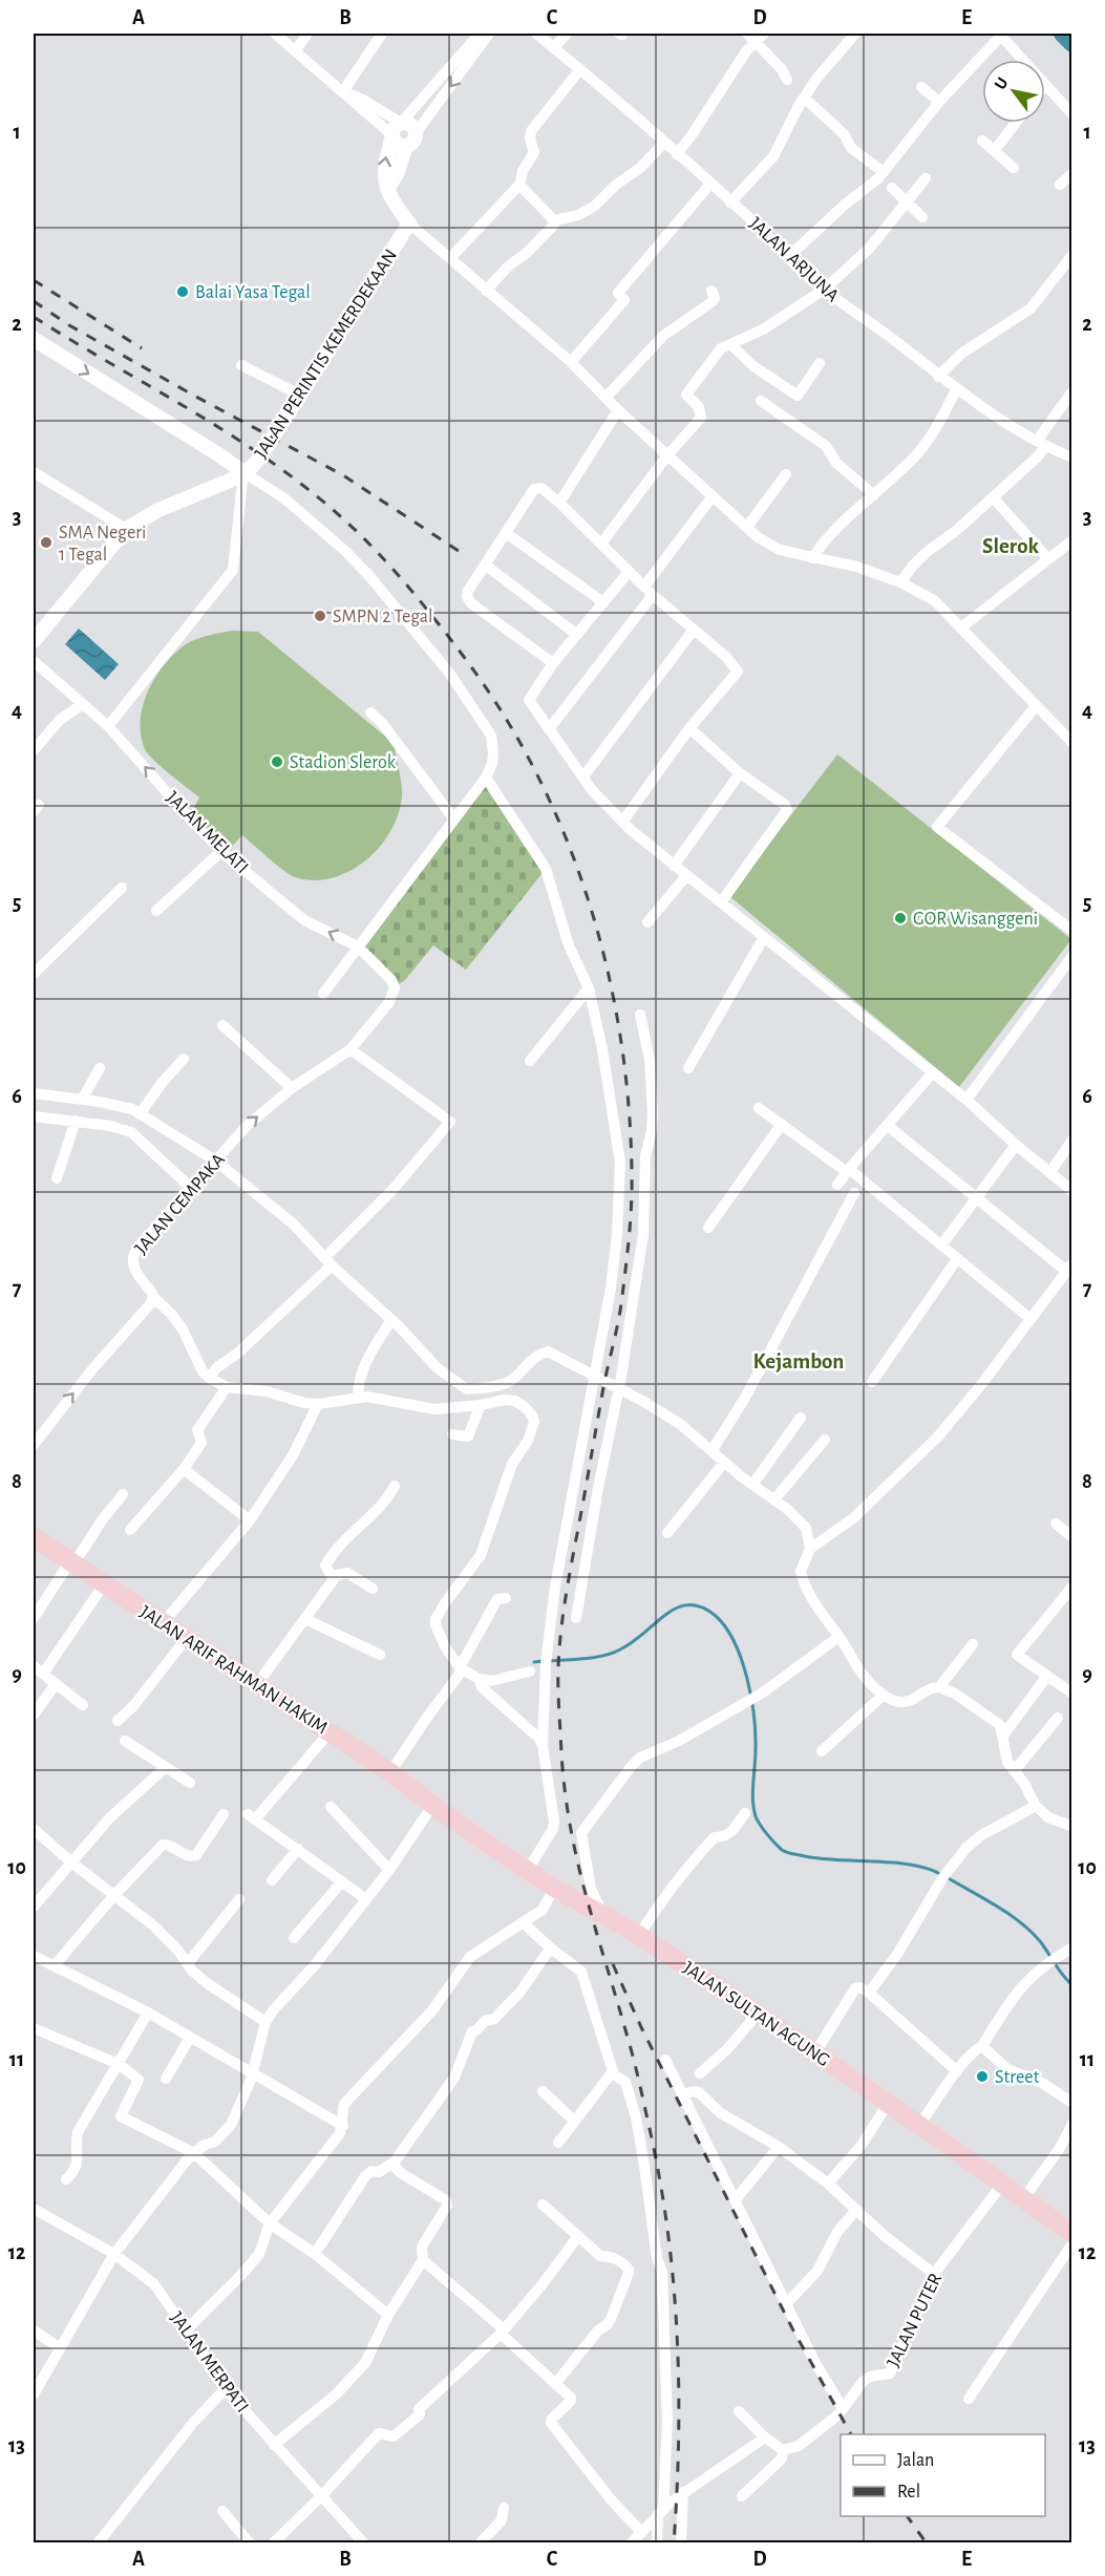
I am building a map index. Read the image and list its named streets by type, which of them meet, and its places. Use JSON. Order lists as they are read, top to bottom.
{
  "streets": {
    "highway": ["JALAN ARIF RAHMAN HAKIM", "JALAN SULTAN AGUNG"],
    "street": [
      "JALAN ARJUNA",
      "JALAN PERINTIS KEMERDEKAAN",
      "JALAN MELATI",
      "JALAN CEMPAKA",
      "JALAN PUTER",
      "JALAN MERPATI"
    ]
  },
  "crossings": [
    ["JALAN MELATI", "JALAN CEMPAKA"],
    ["JALAN ARIF RAHMAN HAKIM", "JALAN SULTAN AGUNG"],
    ["JALAN SULTAN AGUNG", "JALAN PUTER"]
  ],
  "one_way": ["JALAN MELATI"],
  "districts": ["Slerok", "Kejambon"],
  "places": [
    "Balai Yasa Tegal",
    "SMA Negeri 1 Tegal",
    "SMPN 2 Tegal",
    "Stadion Slerok",
    "GOR Wisanggeni",
    "Street"
  ],
  "legend": ["Jalan", "Rel"],
  "north": "top left",
  "grid": {
    "columns": [
      "A",
      "B",
      "C",
      "D",
      "E"
    ],
    "rows": [
      "1",
      "2",
      "3",
      "4",
      "5",
      "6",
      "7",
      "8",
      "9",
      "10",
      "11",
      "12",
      "13"
    ]
  }
}
